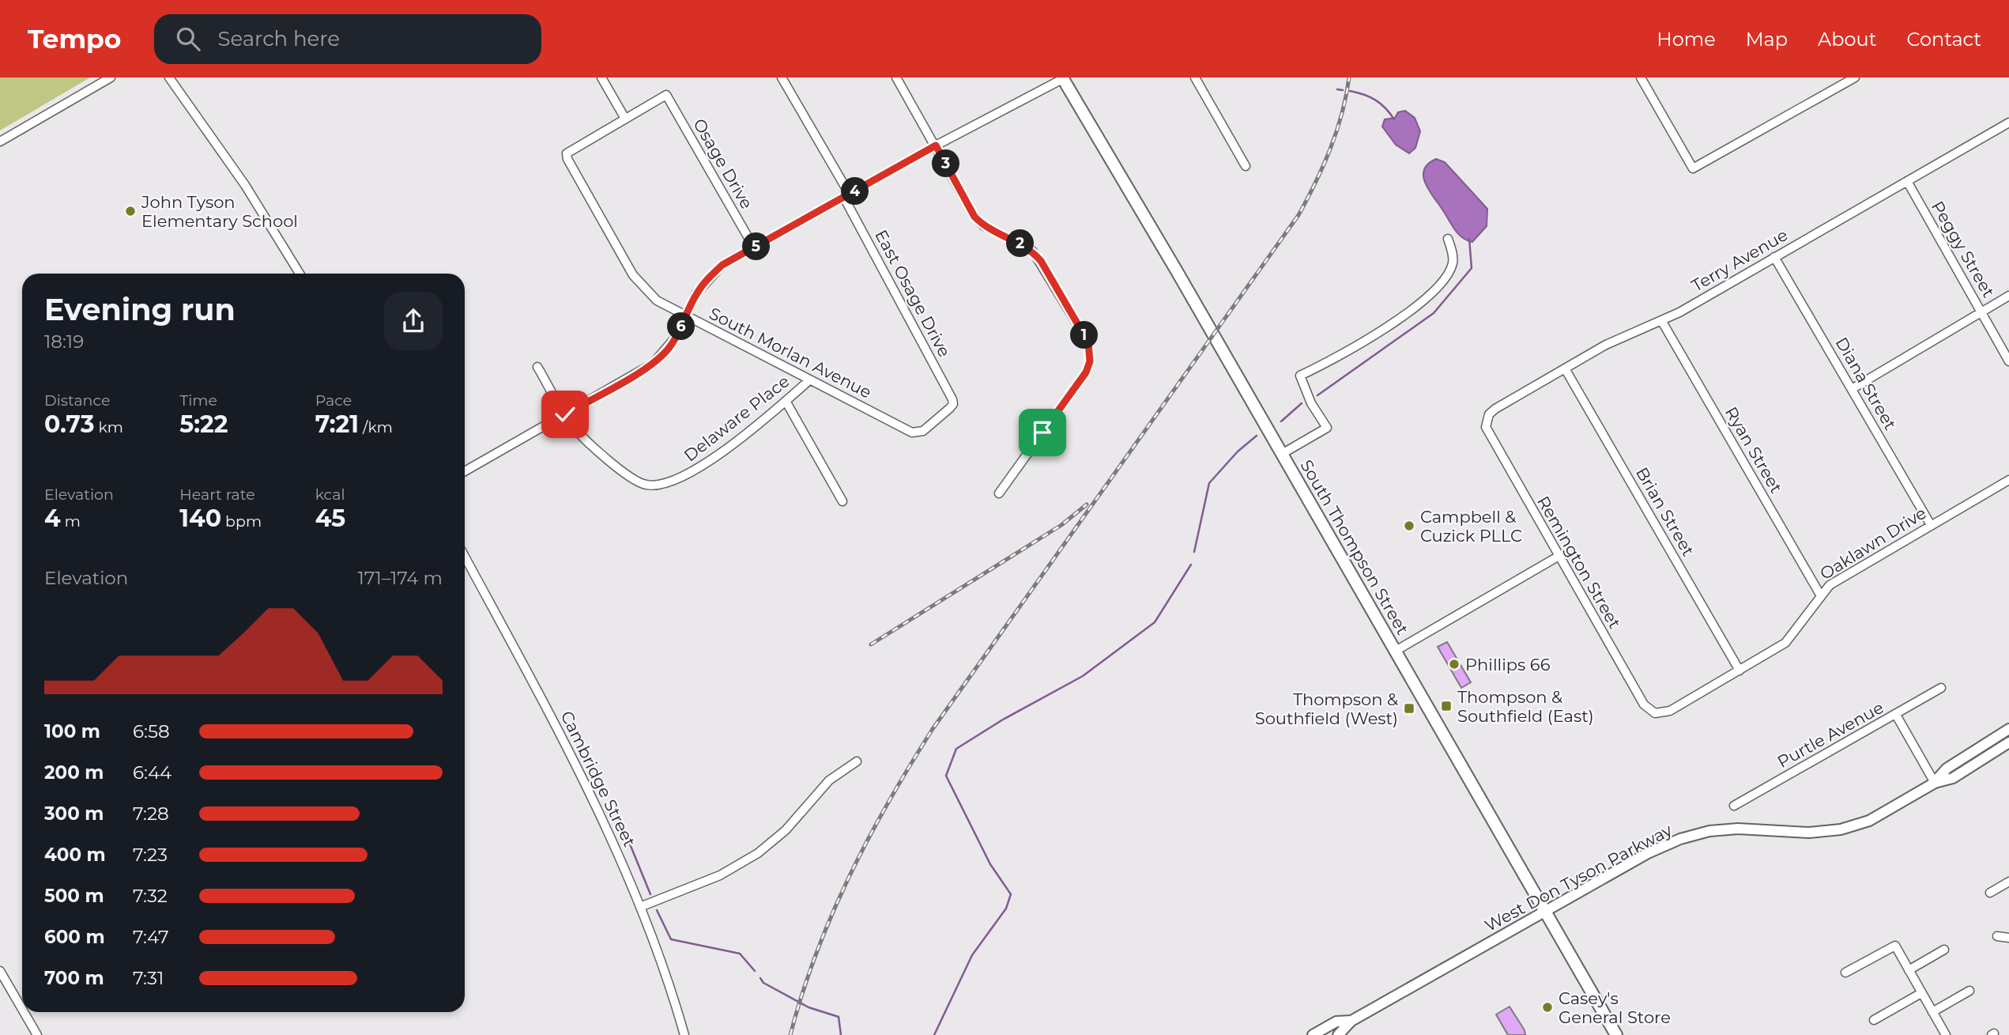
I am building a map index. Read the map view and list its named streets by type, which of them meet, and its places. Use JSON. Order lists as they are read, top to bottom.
{
  "streets": {
    "highway": ["South Thompson Street"],
    "main road": ["West Don Tyson Parkway"],
    "street": [
      "Osage Drive",
      "Peggy Street",
      "Terry Avenue",
      "East Osage Drive",
      "South Morlan Avenue",
      "Diana Street",
      "Delaware Place",
      "Ryan Street",
      "Brian Street",
      "Oaklawn Drive",
      "Remington Street",
      "Purtle Avenue",
      "Cambridge Street"
    ]
  },
  "crossings": [
    ["Osage Drive", "South Morlan Avenue"],
    ["Peggy Street", "Terry Avenue"],
    ["Terry Avenue", "Diana Street"],
    ["Terry Avenue", "Ryan Street"],
    ["Terry Avenue", "Brian Street"],
    ["Terry Avenue", "Remington Street"],
    ["East Osage Drive", "South Morlan Avenue"],
    ["South Morlan Avenue", "Delaware Place"],
    ["Diana Street", "Oaklawn Drive"],
    ["Ryan Street", "Oaklawn Drive"],
    ["Brian Street", "Oaklawn Drive"],
    ["Oaklawn Drive", "Remington Street"],
    ["South Thompson Street", "West Don Tyson Parkway"]
  ],
  "places": {
    "other": [
      "John Tyson Elementary School",
      "Campbell & Cuzick PLLC",
      "Phillips 66",
      "Casey's General Store"
    ],
    "transit": ["Thompson & Southfield (East)", "Thompson & Southfield (West)"]
  },
  "page": {
    "header": "Tempo",
    "search": "Search here",
    "nav": [
      "Home",
      "Map",
      "About",
      "Contact"
    ],
    "pins": [
      "3",
      "4",
      "2",
      "5",
      "6",
      "1"
    ],
    "heading": ["Evening run", "18:19"],
    "stats": [
      ["Distance", "0.73 km"],
      ["Time", "5:22"],
      ["Pace", "7:21 /km"],
      ["Elevation", "4 m"],
      ["Heart rate", "140 bpm"],
      ["kcal", "45"]
    ],
    "chart": ["Elevation", "171–174 m"],
    "list": [
      {
        "name": "100 m",
        "note": "6:58"
      },
      {
        "name": "200 m",
        "note": "6:44"
      },
      {
        "name": "300 m",
        "note": "7:28"
      },
      {
        "name": "400 m",
        "note": "7:23"
      },
      {
        "name": "500 m",
        "note": "7:32"
      },
      {
        "name": "600 m",
        "note": "7:47"
      },
      {
        "name": "700 m",
        "note": "7:31"
      }
    ]
  }
}
